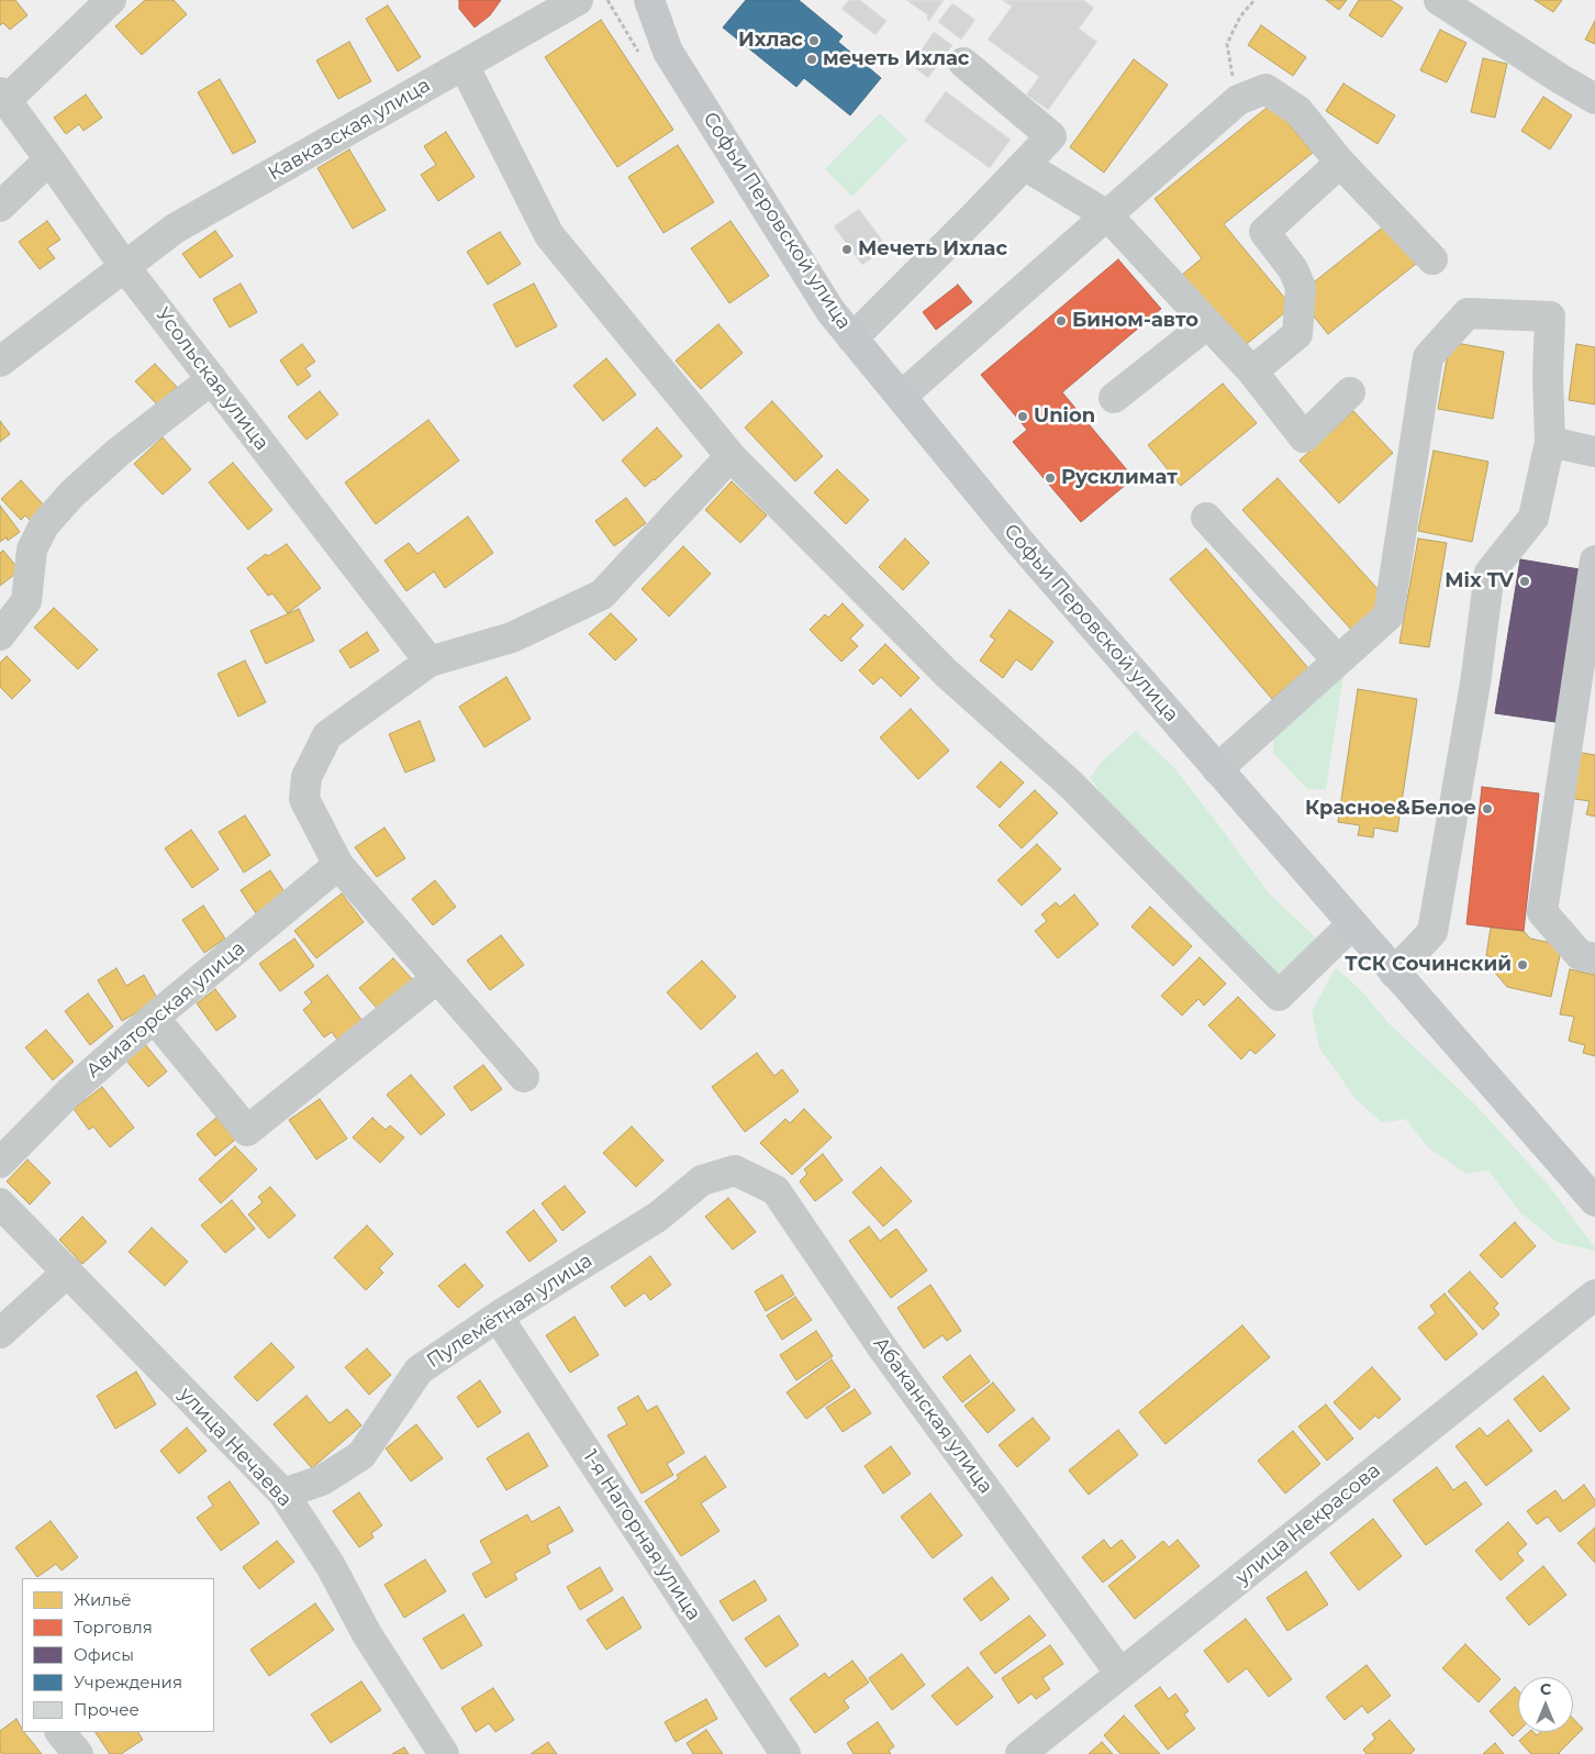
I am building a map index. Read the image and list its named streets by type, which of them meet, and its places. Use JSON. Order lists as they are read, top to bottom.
{
  "streets": {
    "main road": ["Софьи Перовской улица"],
    "street": [
      "Кавказская улица",
      "Усольская улица",
      "Авиаторская улица",
      "Пулемётная улица",
      "Абаканская улица",
      "улица Нечаева",
      "улица Некрасова",
      "1-я Нагорная улица"
    ]
  },
  "crossings": [
    ["Кавказская улица", "Усольская улица"],
    ["Пулемётная улица", "Абаканская улица"],
    ["Пулемётная улица", "улица Нечаева"],
    ["Пулемётная улица", "1-я Нагорная улица"],
    ["Абаканская улица", "улица Некрасова"]
  ],
  "places": [
    "Ихлас",
    "мечеть Ихлас",
    "Мечеть Ихлас",
    "Бином-авто",
    "Union",
    "Русклимат",
    "Mix TV",
    "Красное&Белое",
    "ТСК Сочинский"
  ],
  "legend": [
    "Жильё",
    "Торговля",
    "Офисы",
    "Учреждения",
    "Прочее"
  ],
  "north": "top"
}
